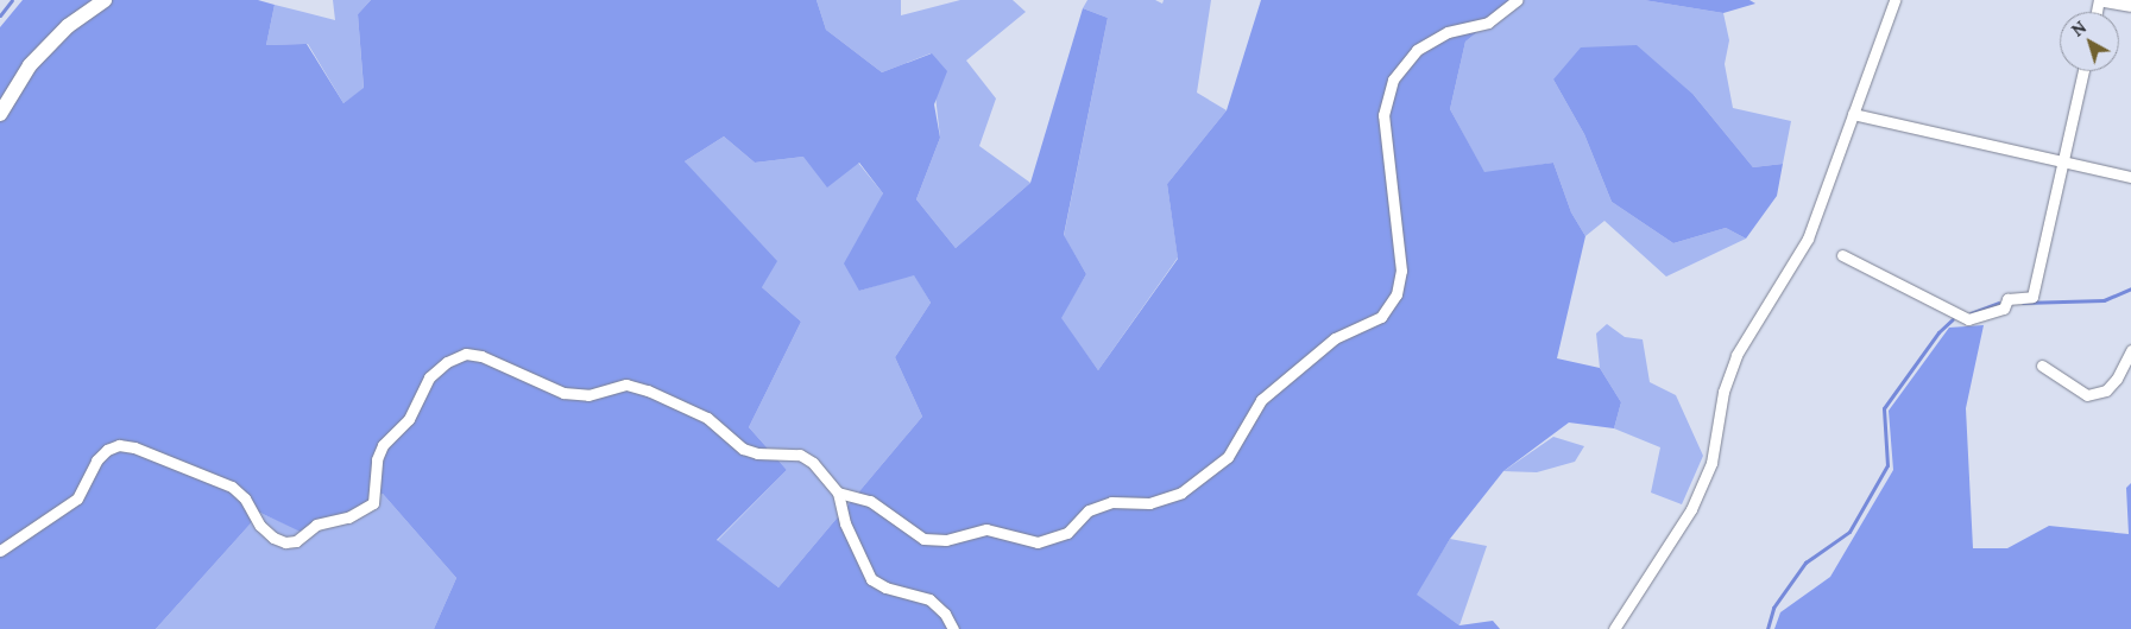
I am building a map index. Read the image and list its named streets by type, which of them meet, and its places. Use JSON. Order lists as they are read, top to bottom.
{
  "north": "top left"
}
